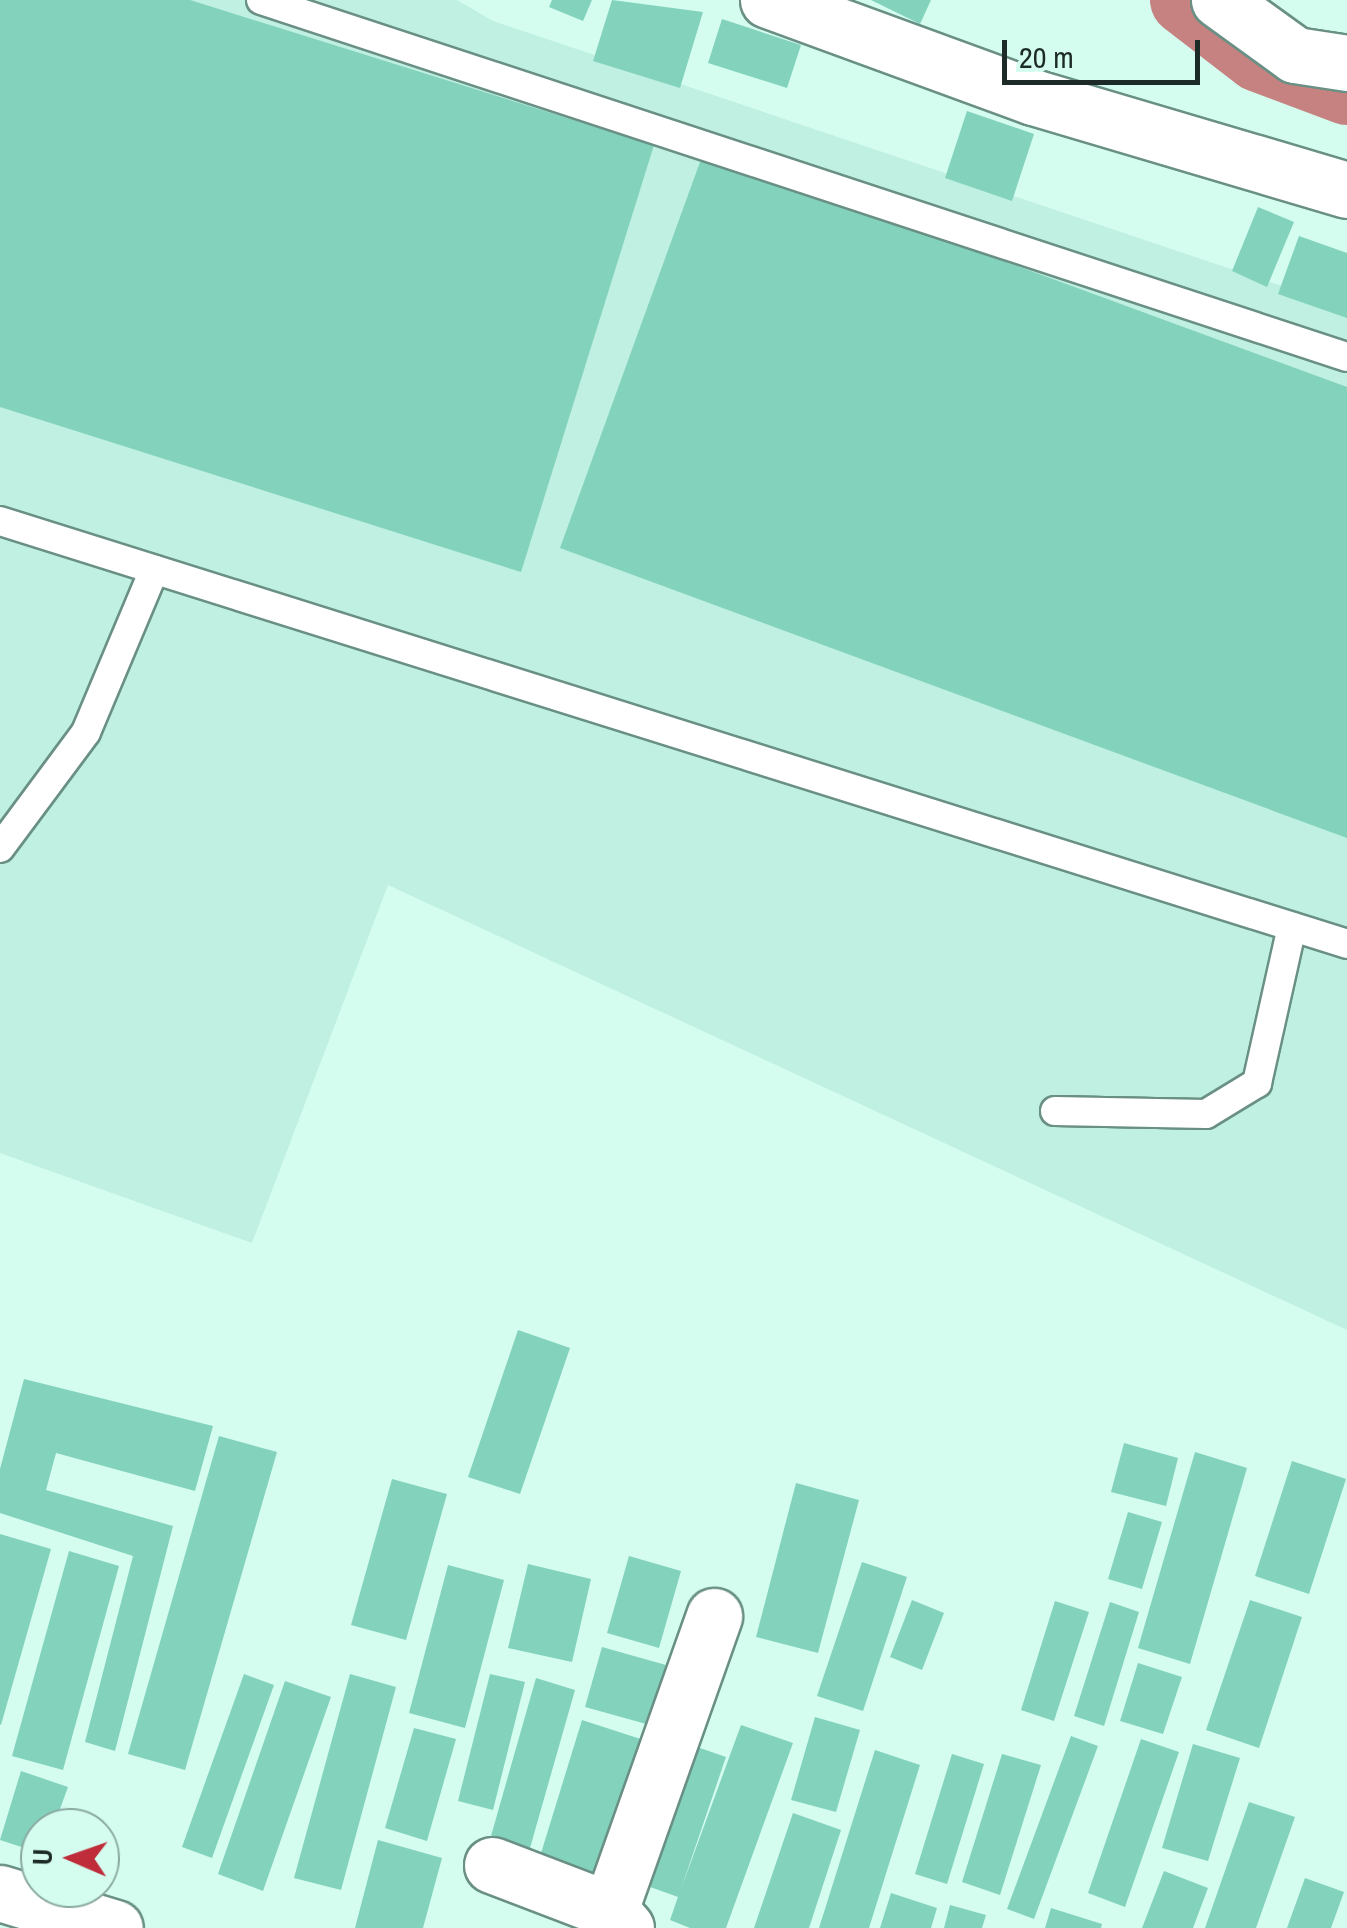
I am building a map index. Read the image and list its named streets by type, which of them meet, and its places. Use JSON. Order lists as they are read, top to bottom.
{
  "scale_bar": "20 m",
  "north": "left"
}
